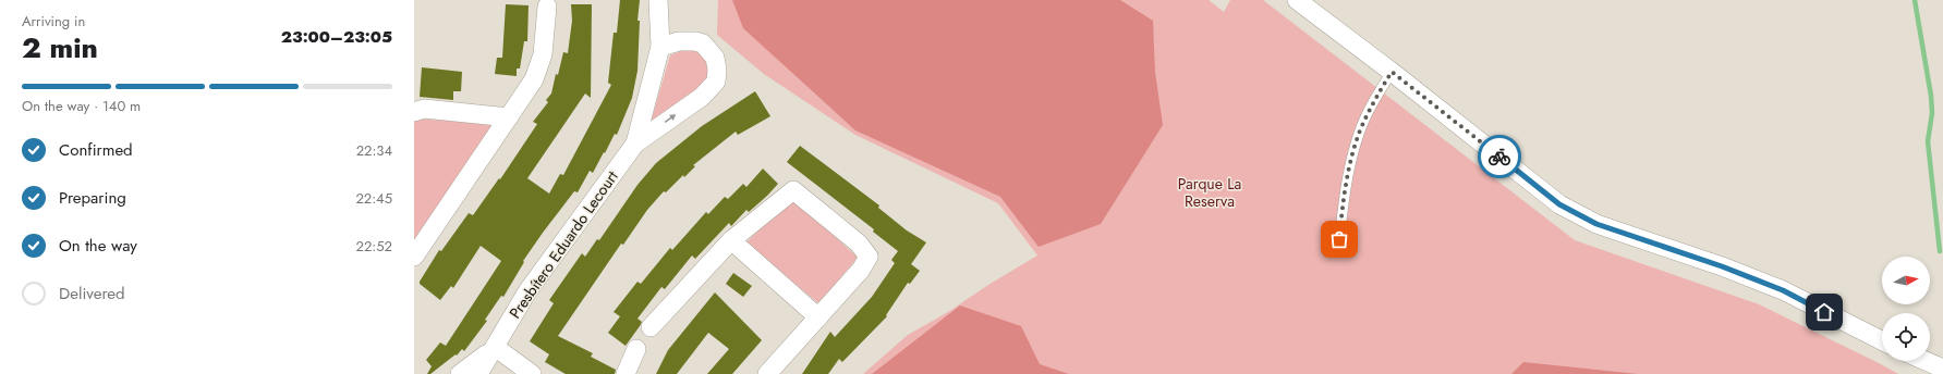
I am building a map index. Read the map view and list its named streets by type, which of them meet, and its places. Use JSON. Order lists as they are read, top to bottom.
{
  "streets": {
    "street": ["Presbítero Eduardo Lecourt"]
  },
  "parks": ["Parque La Reserva"],
  "north": "right",
  "page": {
    "heading": ["2 min", "Arriving in", "23:00–23:05"],
    "bar": "On the way · 140 m",
    "list": [
      ["Confirmed", "22:34"],
      ["Preparing", "22:45"],
      ["On the way", "22:52"],
      "Delivered"
    ]
  }
}
